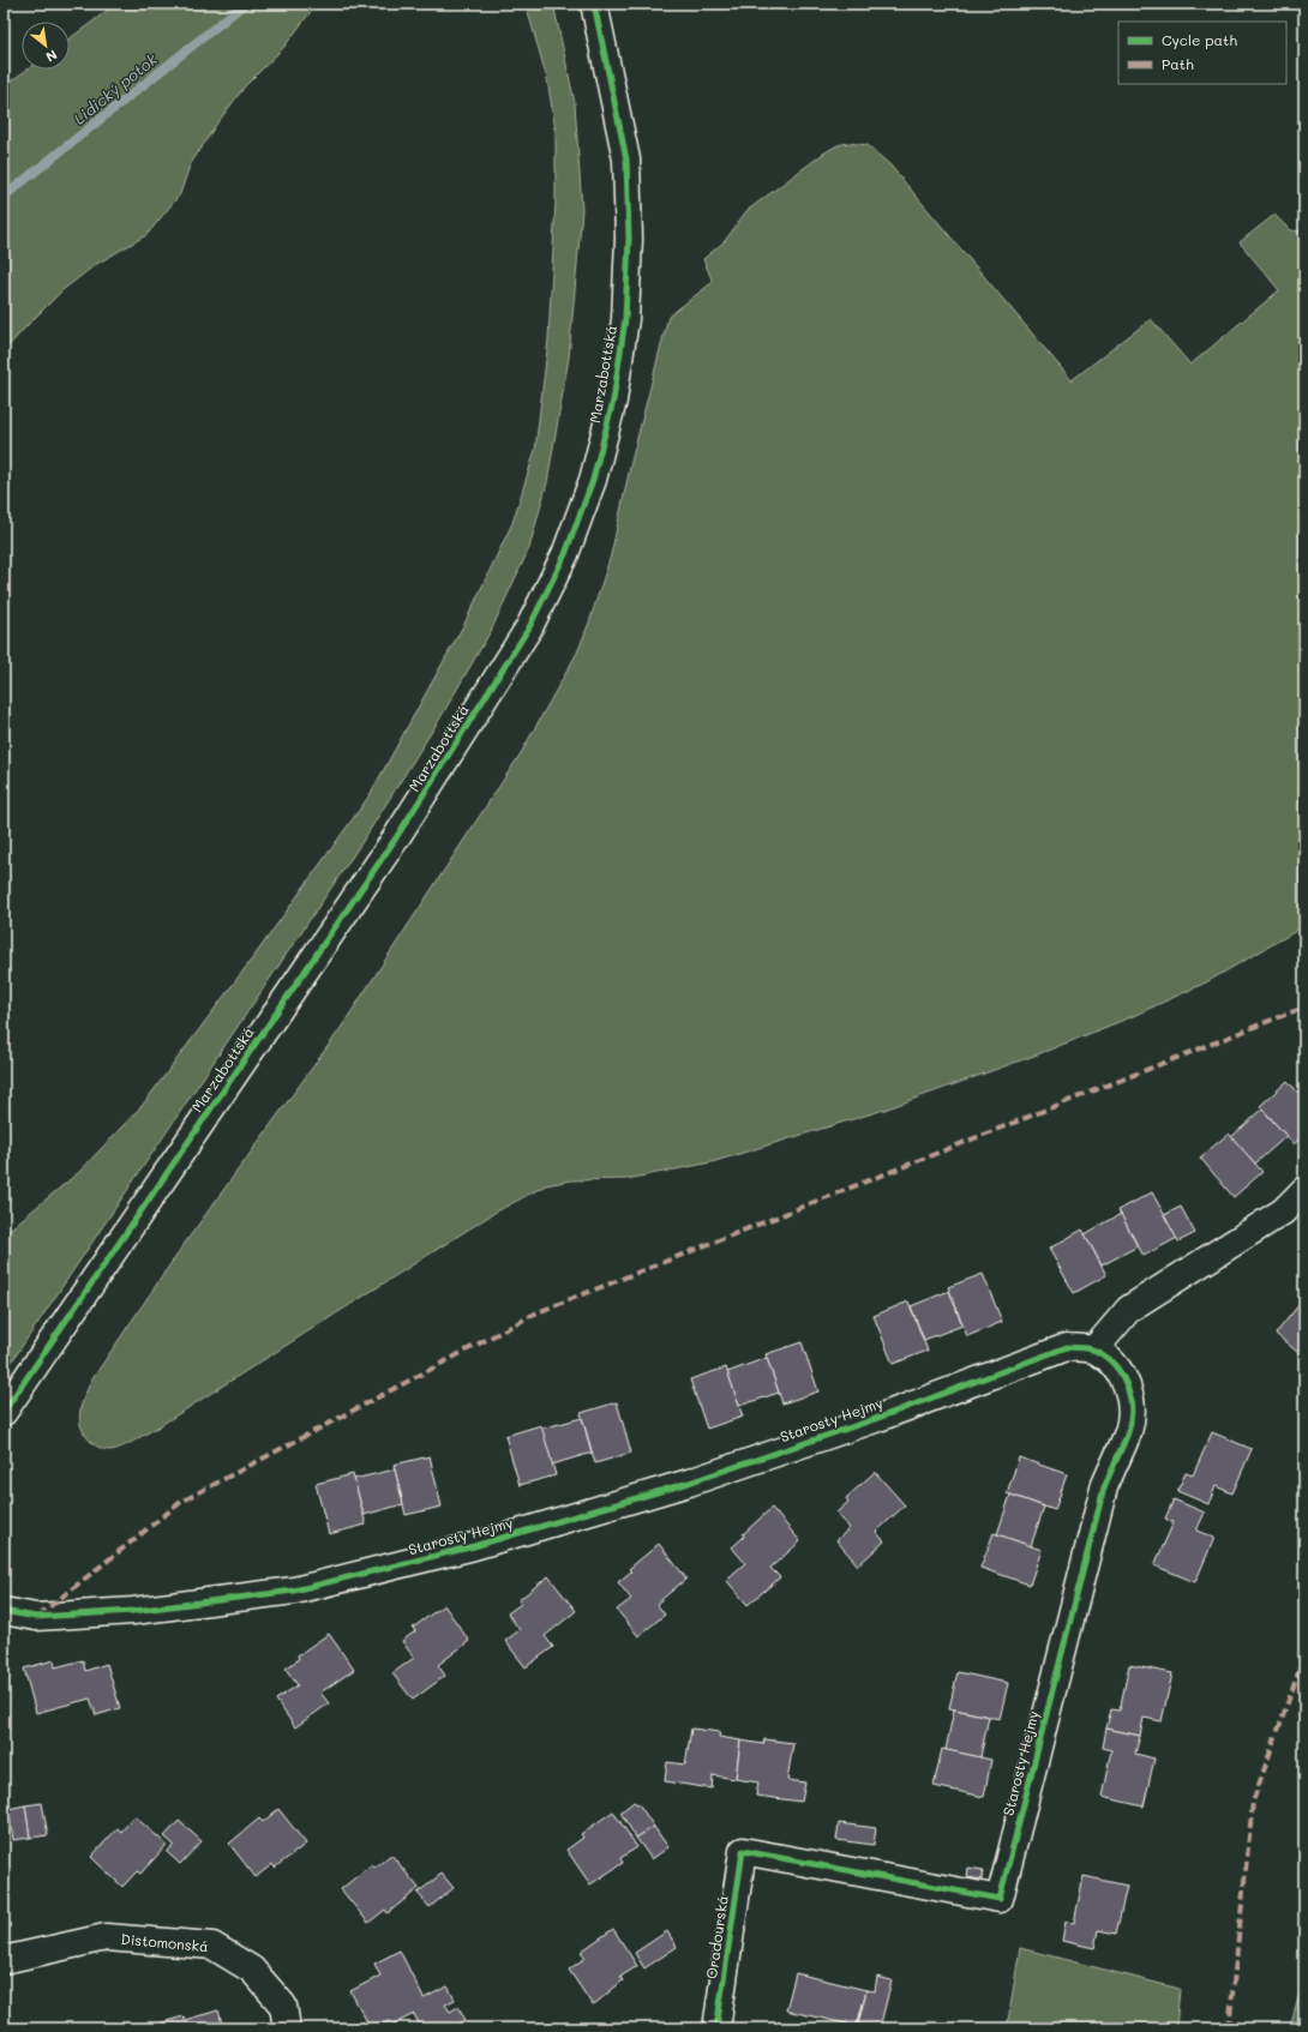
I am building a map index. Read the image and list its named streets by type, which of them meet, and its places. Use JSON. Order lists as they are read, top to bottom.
{
  "streets": {
    "street": [
      "Marzabottská",
      "Starosty Hejmy",
      "Oradourská",
      "Distomonská"
    ]
  },
  "crossings": [
    ["Starosty Hejmy", "Oradourská"]
  ],
  "water": ["Lidický potok"],
  "legend": ["Cycle path", "Path"],
  "north": "bottom right"
}
